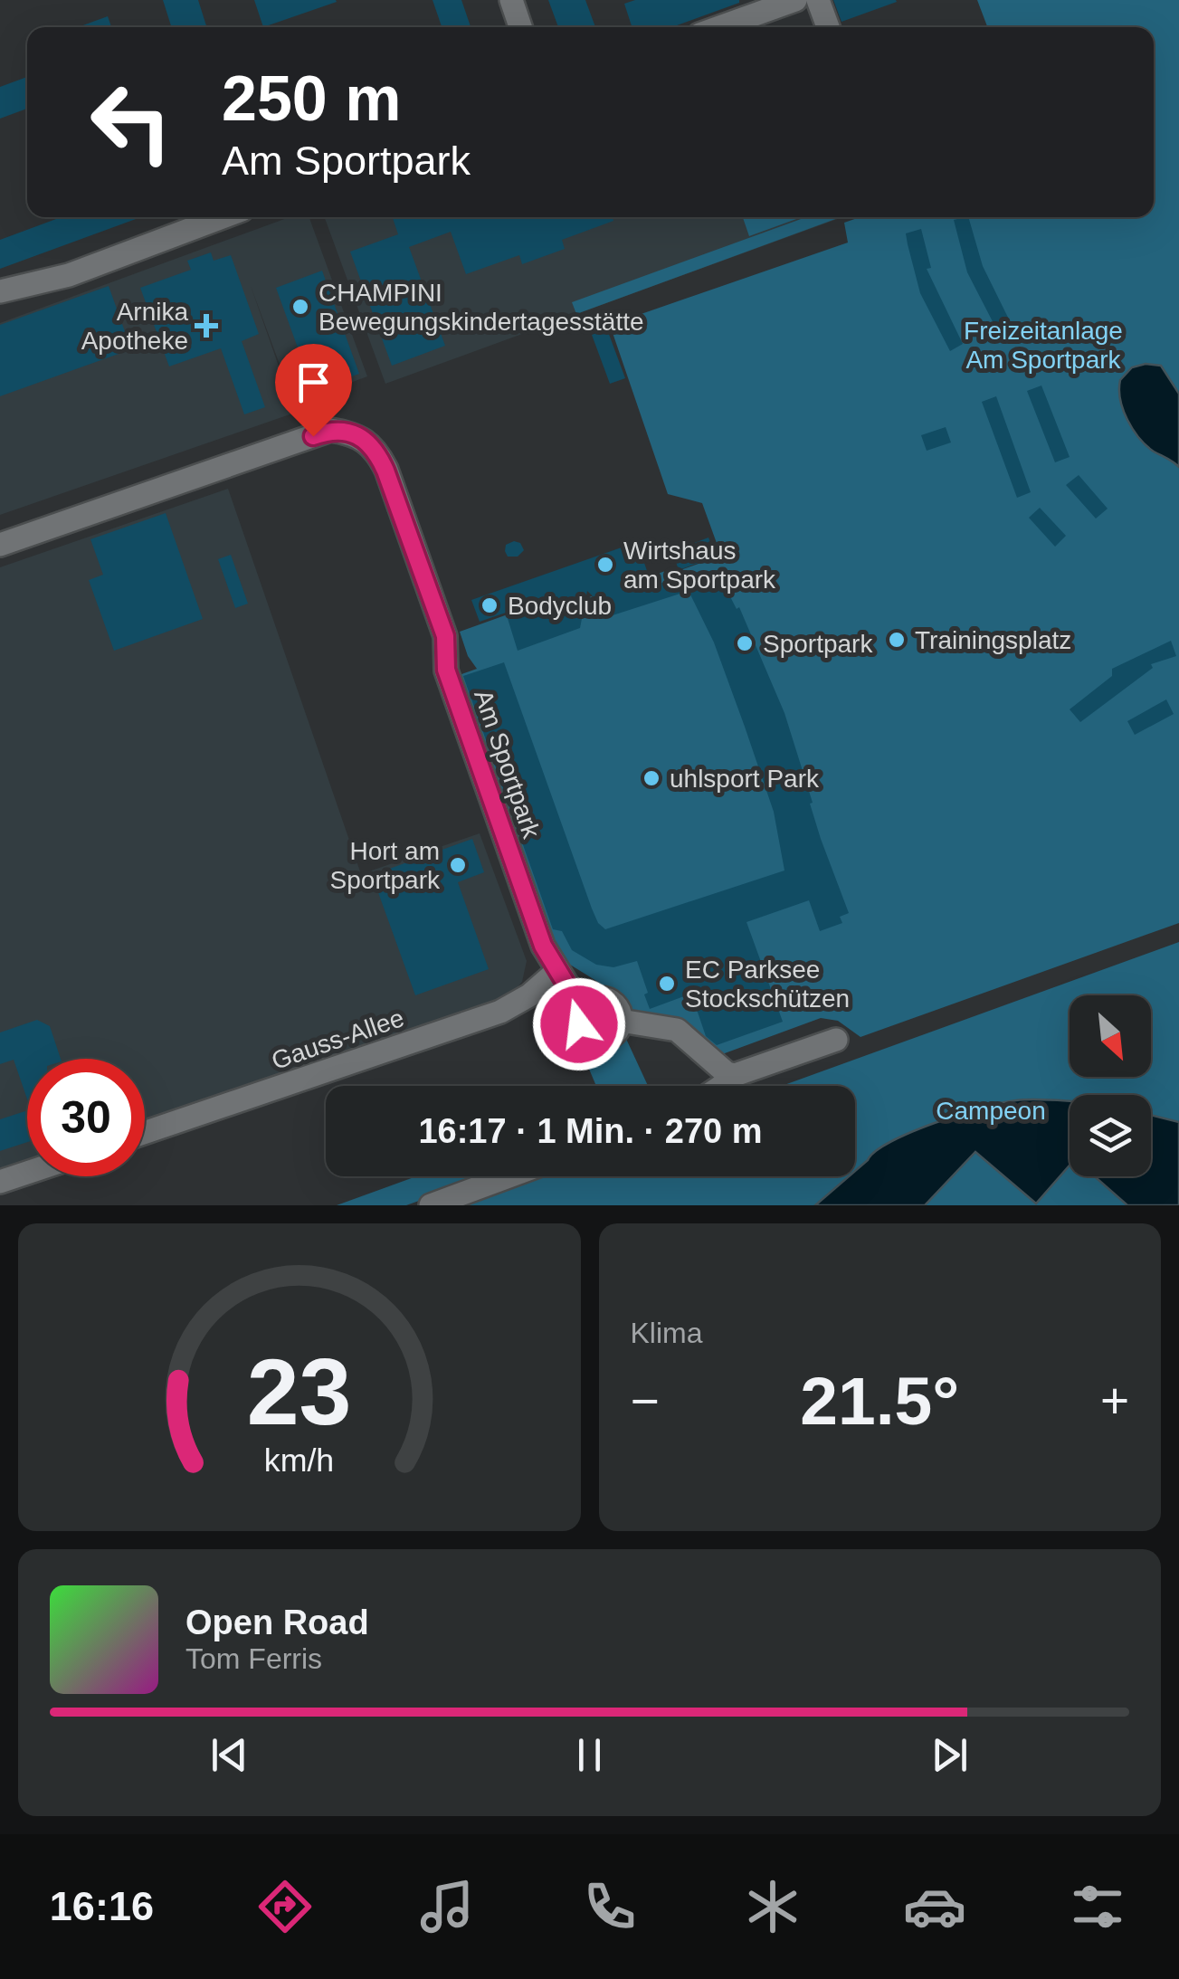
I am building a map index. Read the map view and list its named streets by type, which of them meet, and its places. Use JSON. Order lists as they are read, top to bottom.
{
  "streets": {
    "street": ["Am Sportpark", "Gauss-Allee"]
  },
  "crossings": [
    ["Am Sportpark", "Gauss-Allee"]
  ],
  "parks": ["Freizeitanlage Am Sportpark", "Campeon"],
  "places": {
    "other": [
      "CHAMPINI Bewegungskindertagesstätte",
      "Wirtshaus am Sportpark",
      "Bodyclub",
      "Trainingsplatz",
      "Sportpark",
      "uhlsport Park",
      "Hort am Sportpark",
      "EC Parksee Stockschützen"
    ],
    "health": ["Arnika Apotheke"]
  },
  "north": "bottom right",
  "page": {
    "turn": ["250 m", "Am Sportpark"],
    "limit": "30",
    "trip": "16:17 · 1 Min. · 270 m",
    "tile": "Klima",
    "heat": ["−", "21.5°", "+"],
    "song": ["Open Road", "Tom Ferris"],
    "tabs": "16:16",
    "gauge": ["23", "km/h"]
  }
}
